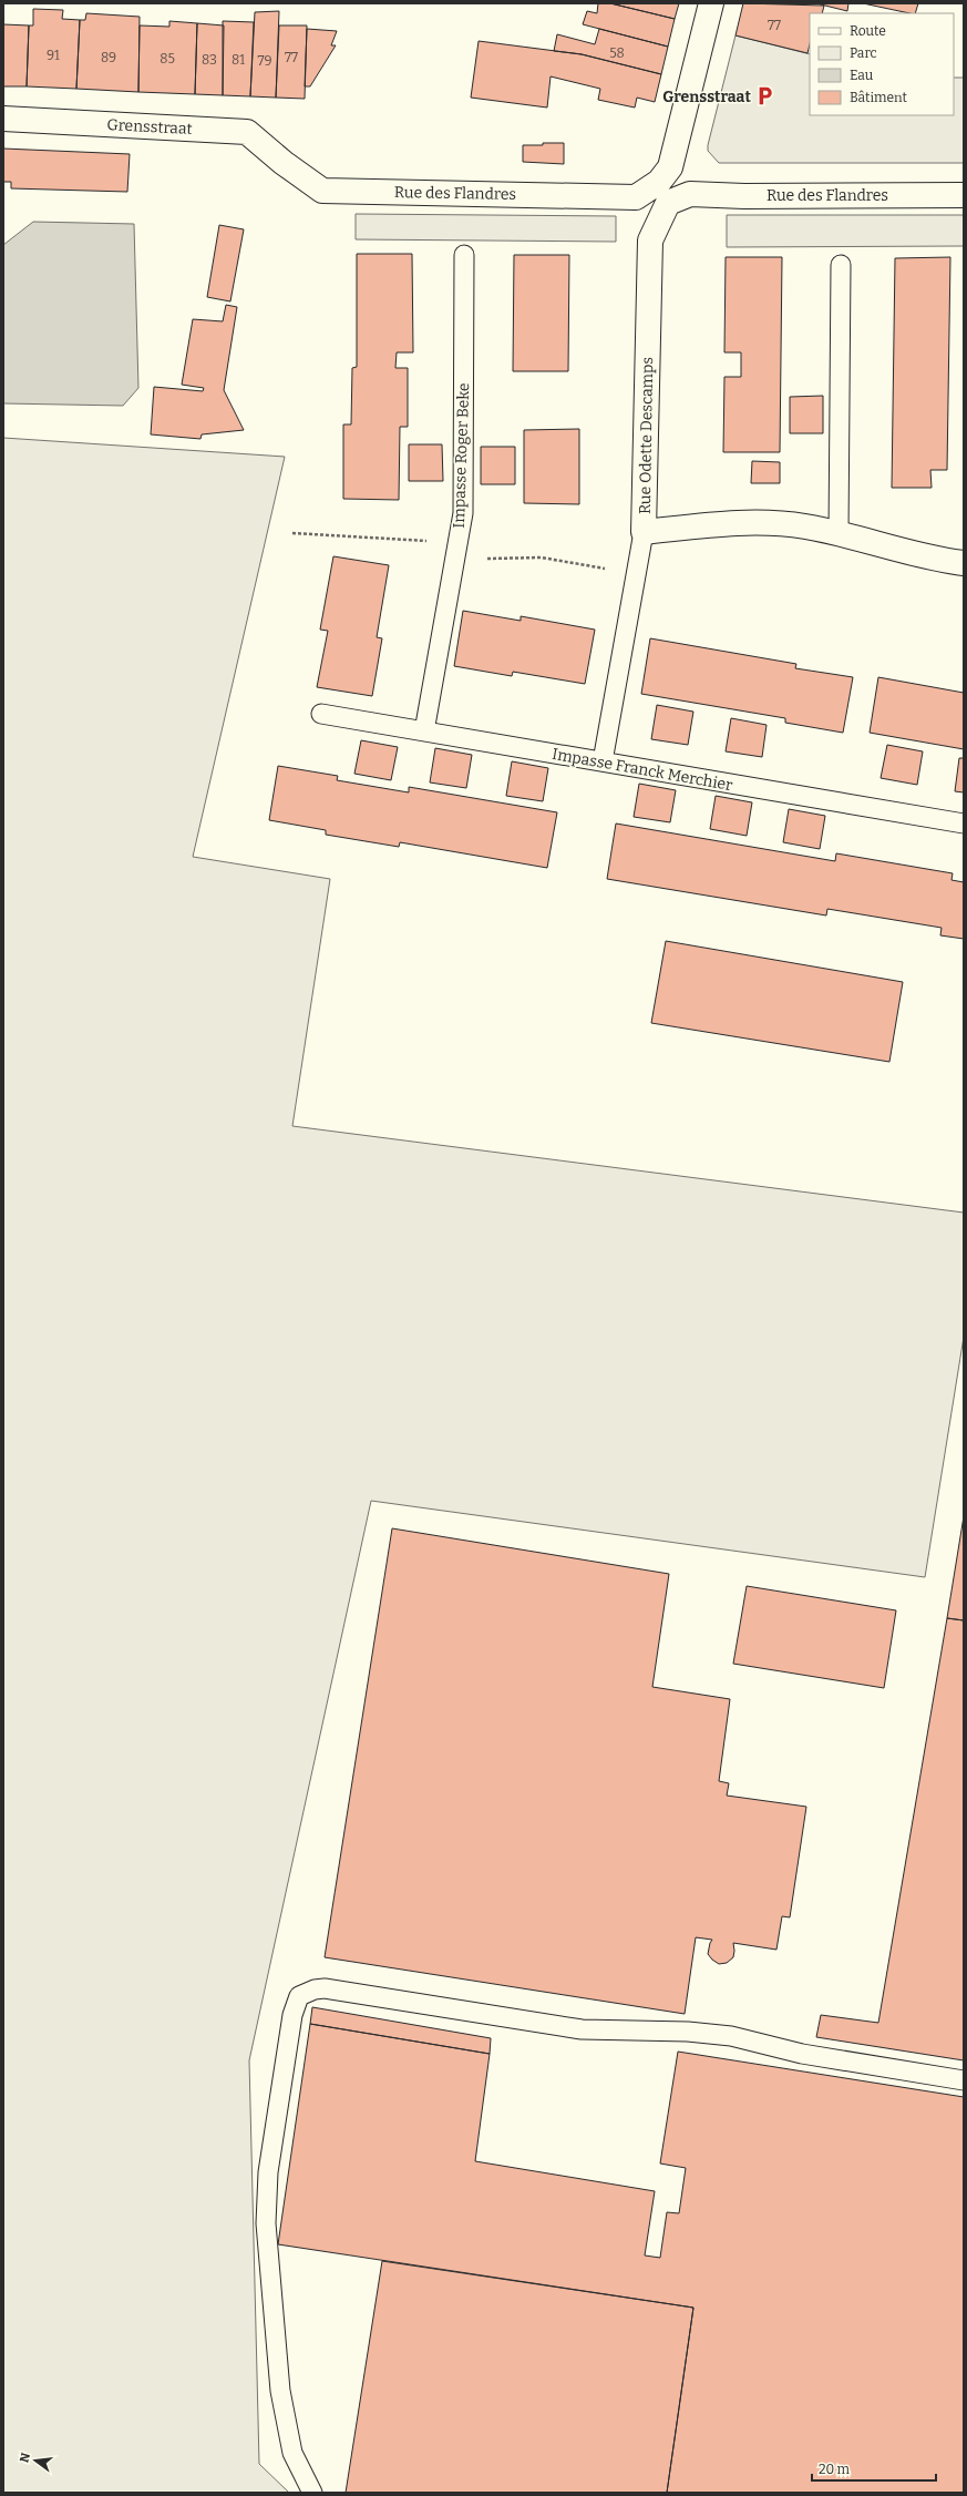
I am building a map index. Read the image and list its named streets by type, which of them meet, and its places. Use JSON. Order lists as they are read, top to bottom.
{
  "streets": {
    "street": ["Grensstraat", "Rue des Flandres", "Rue Odette Descamps"],
    "lane": ["Impasse Roger Beke", "Impasse Franck Merchier"]
  },
  "crossings": [
    ["Grensstraat", "Rue des Flandres"],
    ["Rue des Flandres", "Rue Odette Descamps"],
    ["Impasse Roger Beke", "Impasse Franck Merchier"]
  ],
  "places": {
    "parking": ["Grensstraat"]
  },
  "house_numbers": [
    "77",
    "58",
    "91",
    "89",
    "77",
    "85",
    "83",
    "81",
    "79"
  ],
  "legend": [
    "Route",
    "Parc",
    "Eau",
    "Bâtiment"
  ],
  "scale_bar": "20 m",
  "north": "left"
}
